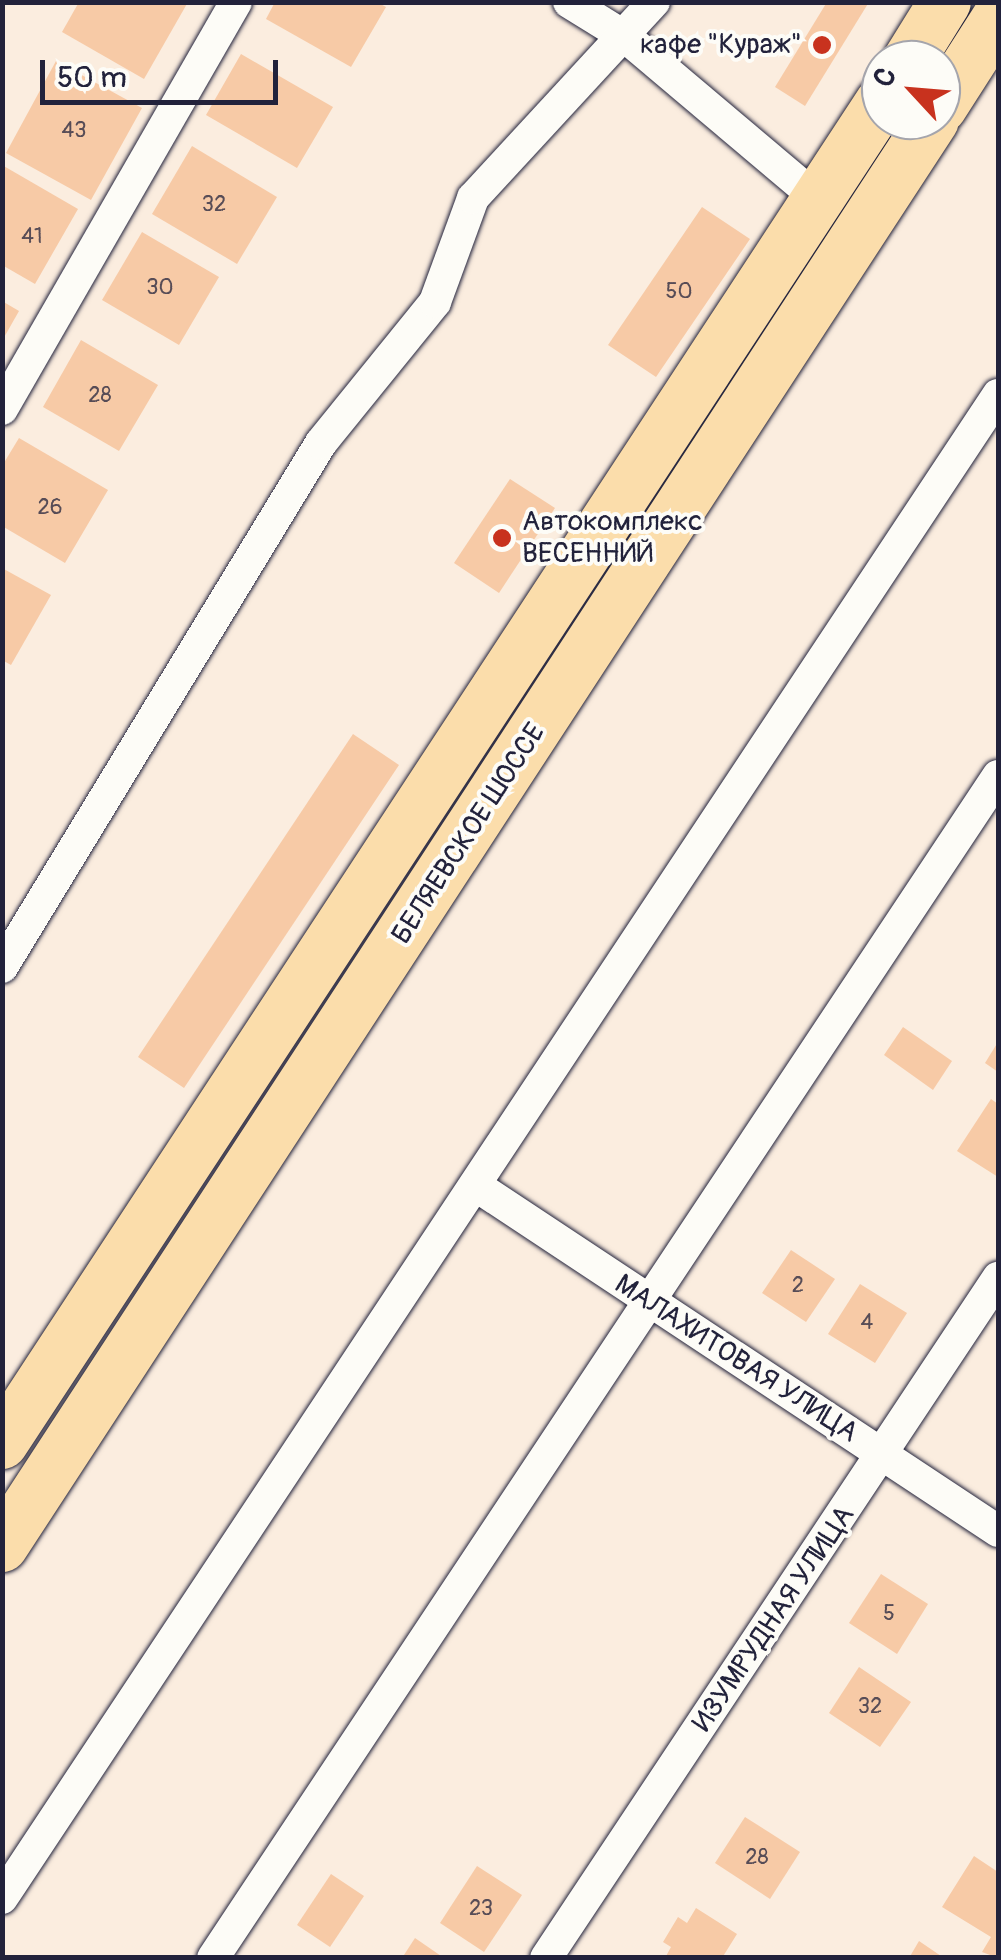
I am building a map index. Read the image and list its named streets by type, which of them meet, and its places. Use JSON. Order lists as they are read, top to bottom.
{
  "streets": {
    "main road": ["БЕЛЯЕВСКОЕ ШОССЕ"],
    "street": ["МАЛАХИТОВАЯ УЛИЦА", "ИЗУМРУДНАЯ УЛИЦА"]
  },
  "crossings": [
    ["МАЛАХИТОВАЯ УЛИЦА", "ИЗУМРУДНАЯ УЛИЦА"]
  ],
  "places": ["кафе \"Кураж\"", "Автокомплекс ВЕСЕННИЙ"],
  "house_numbers": [
    "43",
    "32",
    "41",
    "30",
    "50",
    "28",
    "26",
    "2",
    "4",
    "5",
    "32",
    "28",
    "23"
  ],
  "scale_bar": "50 m",
  "north": "top left"
}
